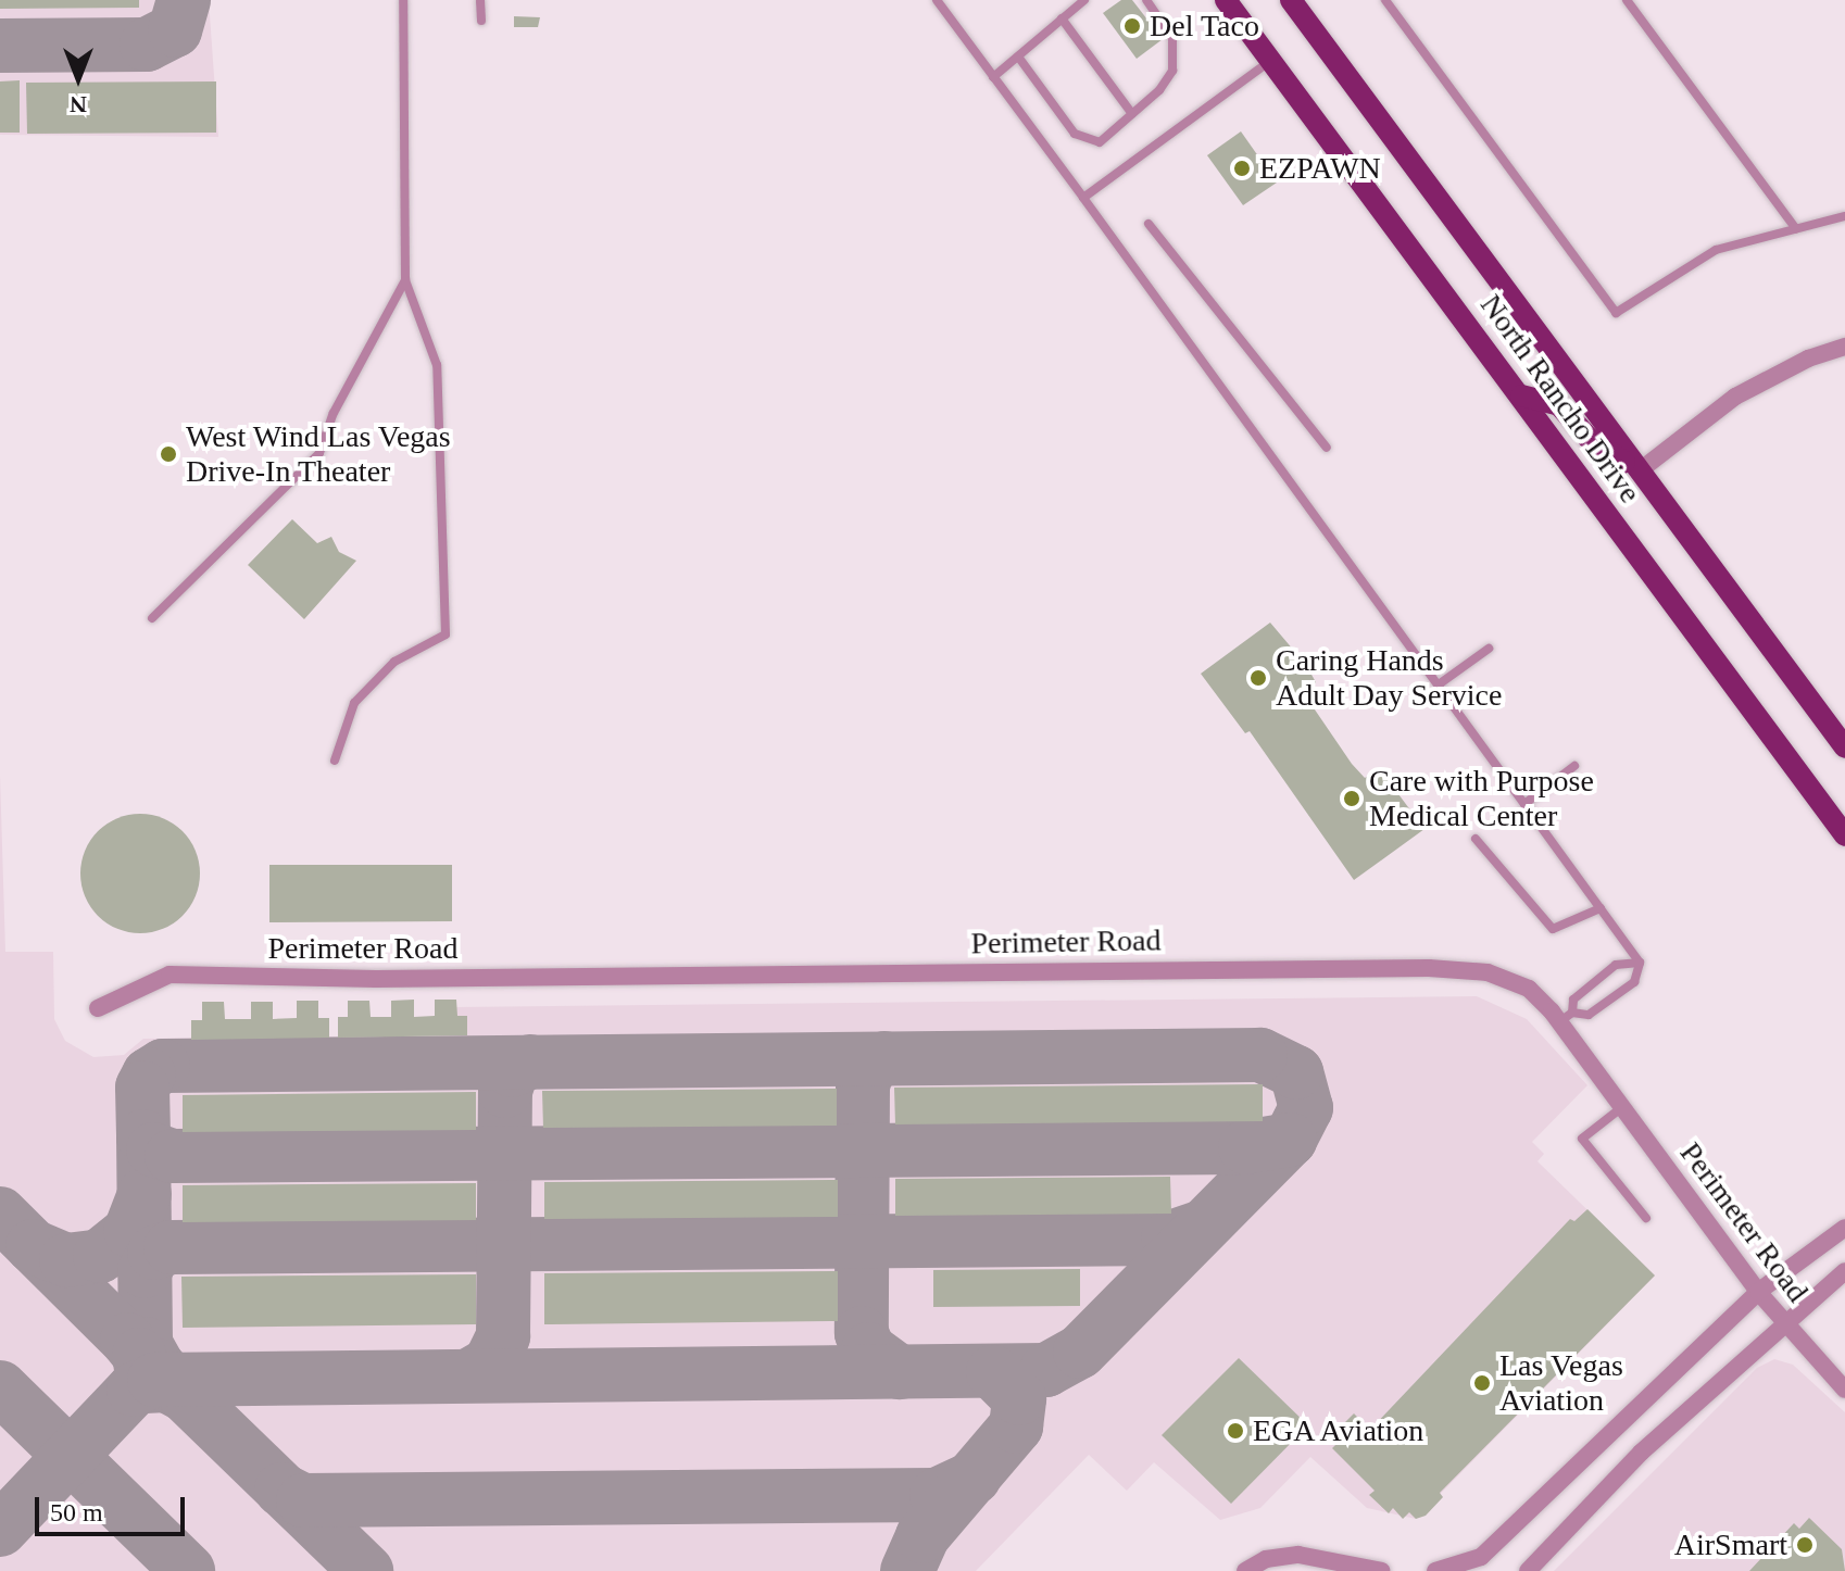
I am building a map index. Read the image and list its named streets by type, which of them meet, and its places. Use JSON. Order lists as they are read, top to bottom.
{
  "streets": {
    "main road": ["North Rancho Drive"],
    "street": ["Perimeter Road"]
  },
  "places": [
    "Del Taco",
    "EZPAWN",
    "West Wind Las Vegas Drive-In Theater",
    "Caring Hands Adult Day Service",
    "Care with Purpose Medical Center",
    "Las Vegas Aviation",
    "EGA Aviation",
    "AirSmart"
  ],
  "scale_bar": "50 m",
  "north": "bottom"
}
